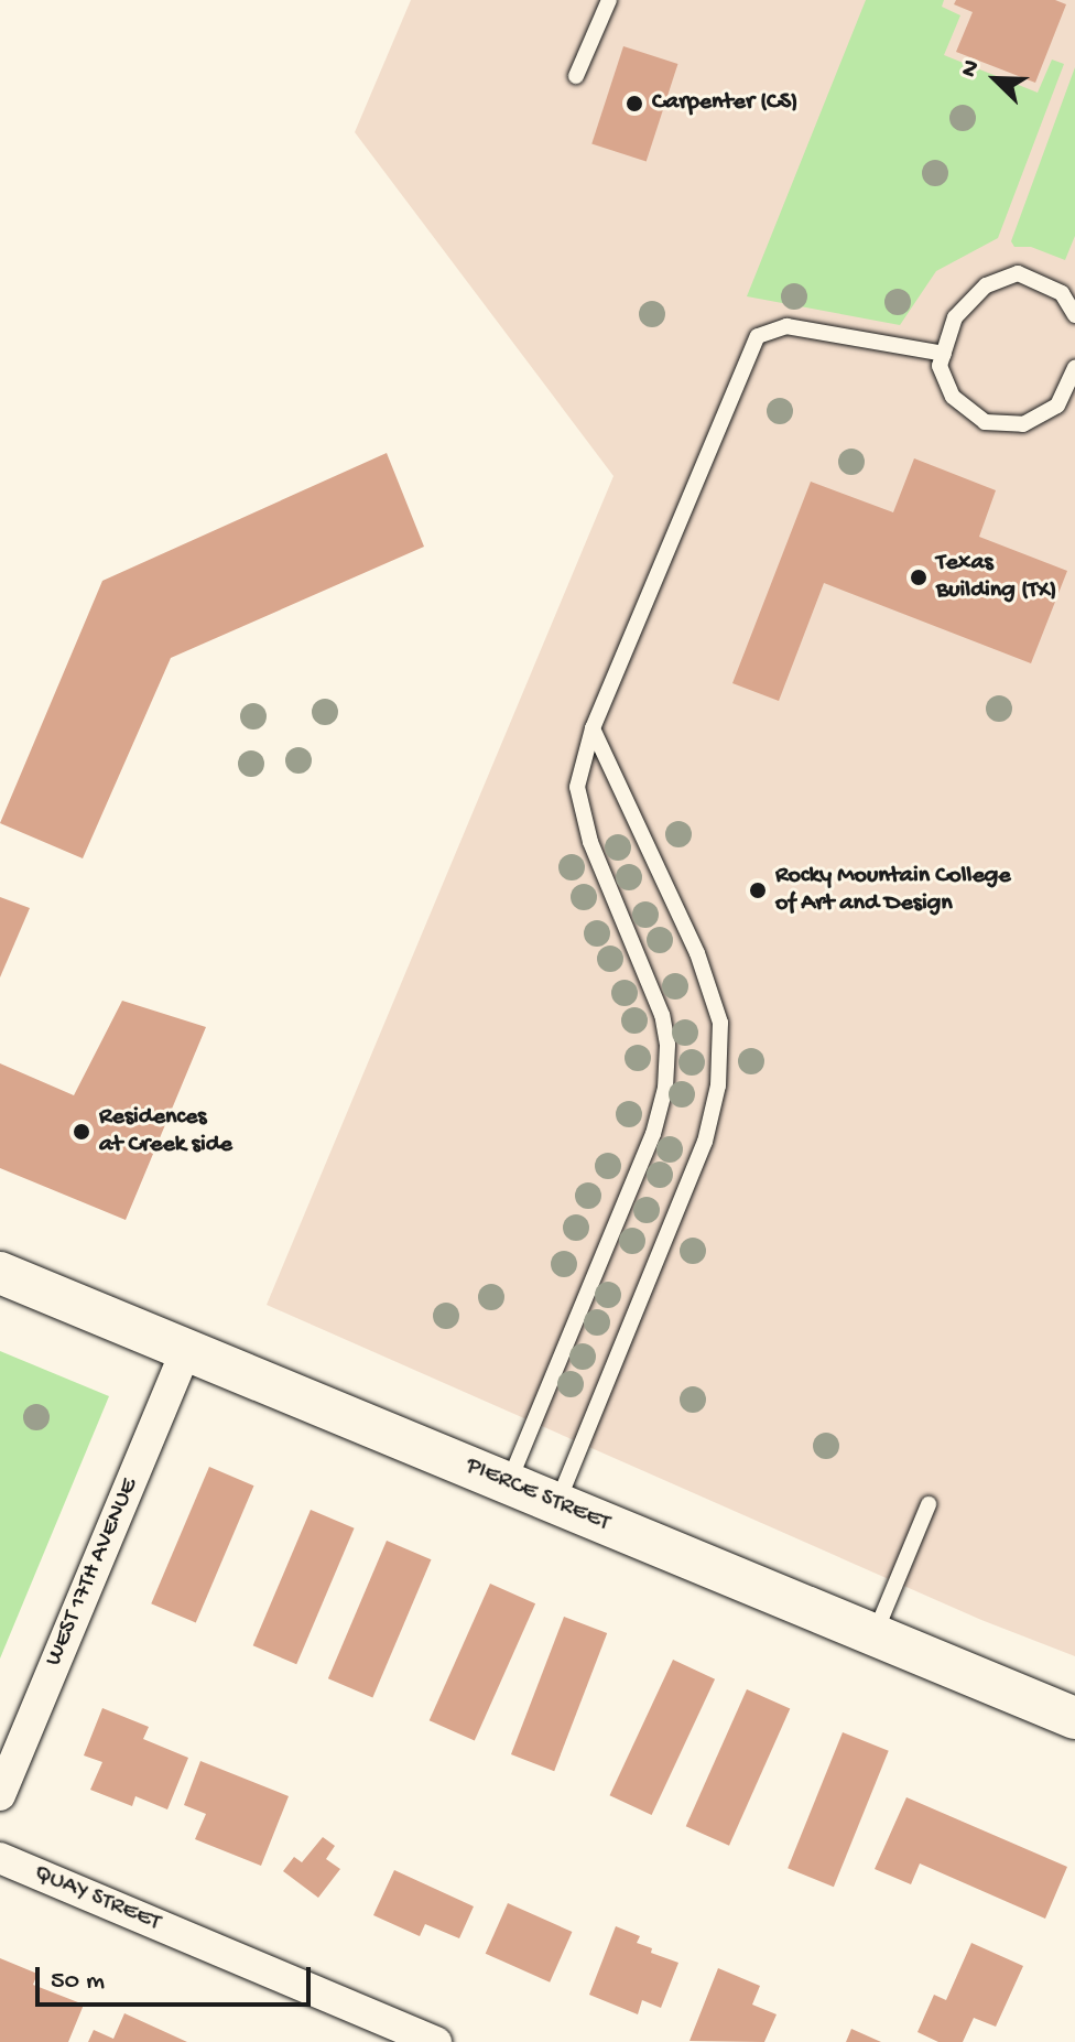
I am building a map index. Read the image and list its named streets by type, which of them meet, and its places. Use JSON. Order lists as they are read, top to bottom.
{
  "streets": {
    "street": ["PIERCE STREET", "WEST 17TH AVENUE", "QUAY STREET"]
  },
  "crossings": [
    ["PIERCE STREET", "WEST 17TH AVENUE"]
  ],
  "places": [
    "Carpenter (CS)",
    "Texas Building (TX)",
    "Rocky Mountain College of Art and Design",
    "Residences at Creek side"
  ],
  "scale_bar": "50 m",
  "north": "top left"
}
